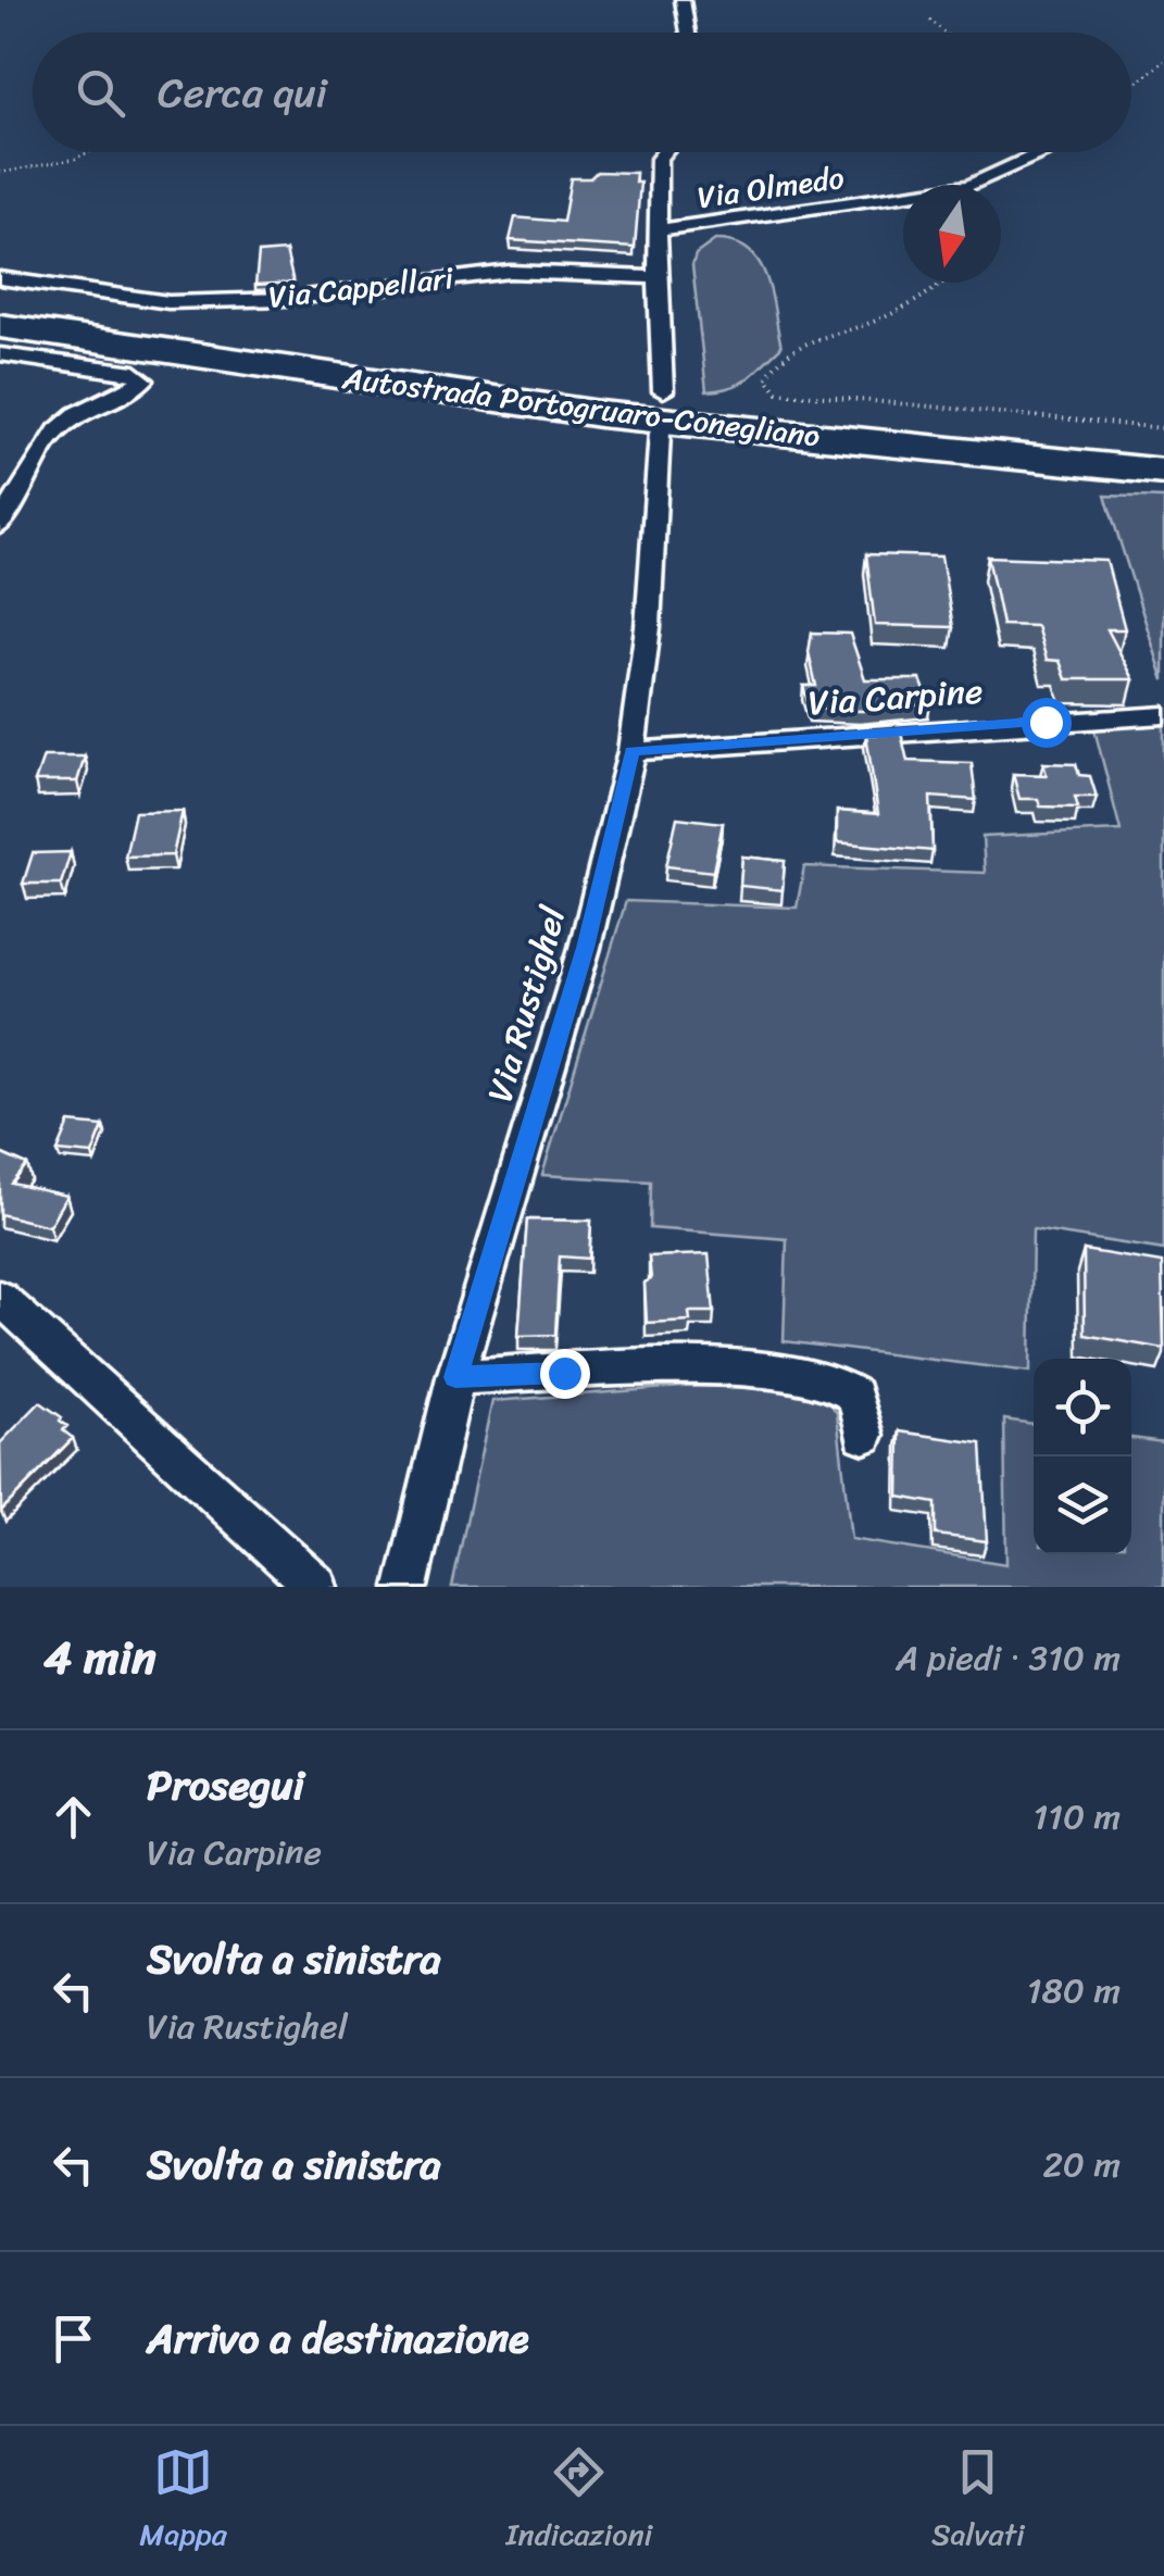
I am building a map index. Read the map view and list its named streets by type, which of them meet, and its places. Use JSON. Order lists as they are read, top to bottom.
{
  "streets": {
    "highway": ["Autostrada Portogruaro-Conegliano"],
    "street": [
      "Via Olmedo",
      "Via Cappellari",
      "Via Carpine",
      "Via Rustighel"
    ]
  },
  "crossings": [
    ["Via Carpine", "Via Rustighel"]
  ],
  "north": "bottom",
  "page": {
    "search": "Cerca qui",
    "heading": ["4 min", "A piedi · 310 m"],
    "list": [
      ["Prosegui", "Via Carpine", "110 m"],
      ["Svolta a sinistra", "Via Rustighel", "180 m"],
      ["Svolta a sinistra", "20 m"],
      "Arrivo a destinazione"
    ],
    "nav": ["Mappa", "Indicazioni", "Salvati"]
  }
}
